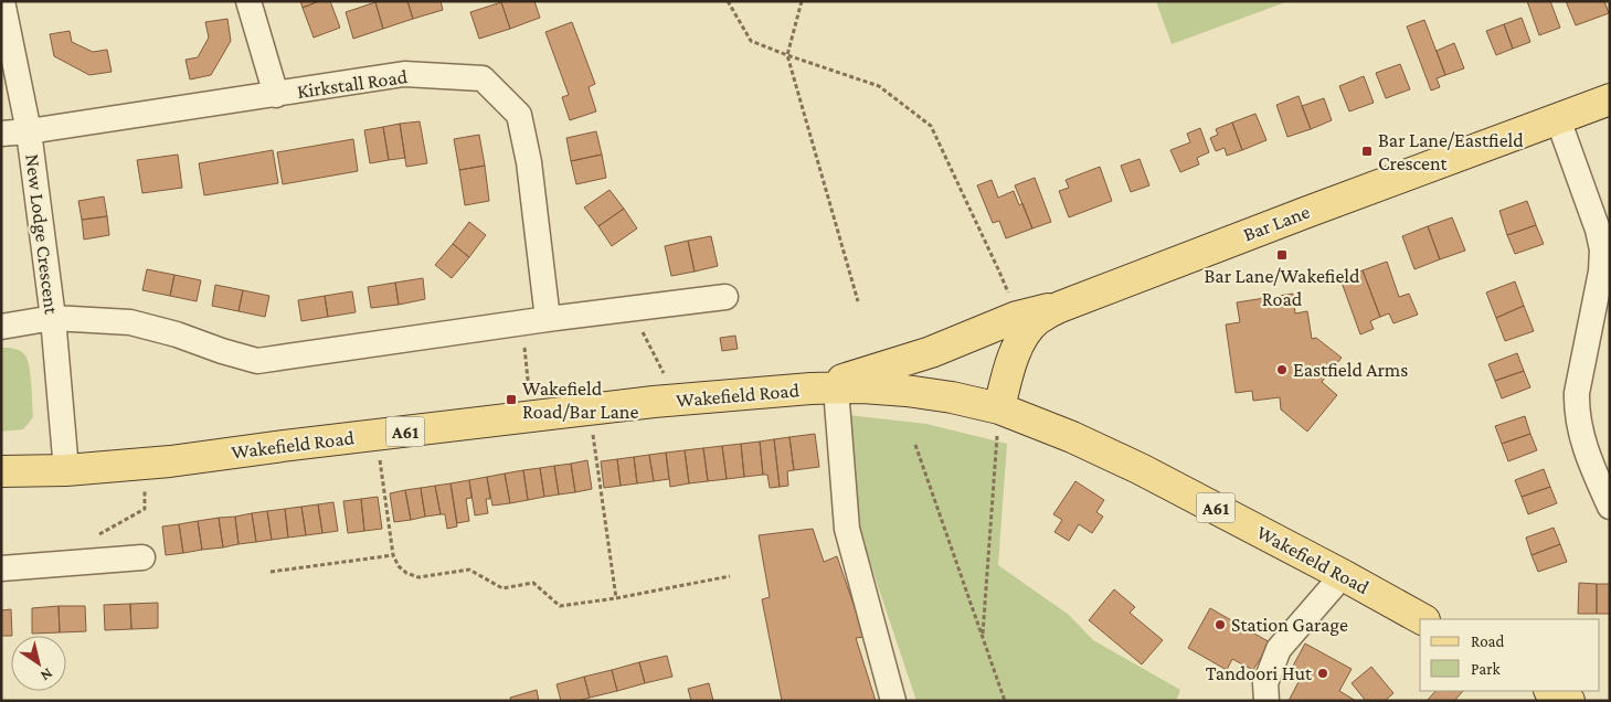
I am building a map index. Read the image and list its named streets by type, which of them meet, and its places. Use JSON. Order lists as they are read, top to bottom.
{
  "streets": {
    "main road": ["Bar Lane", "Wakefield Road", "A61"],
    "street": ["Kirkstall Road", "New Lodge Crescent"]
  },
  "crossings": [
    ["Kirkstall Road", "New Lodge Crescent"],
    ["Bar Lane", "Wakefield Road"],
    ["New Lodge Crescent", "Wakefield Road"]
  ],
  "places": {
    "transit": ["Bar Lane/Eastfield Crescent", "Bar Lane/Wakefield Road", "Wakefield Road/Bar Lane"],
    "other": ["Eastfield Arms", "Station Garage", "Tandoori Hut"]
  },
  "legend": ["Road", "Park"],
  "north": "bottom right"
}
